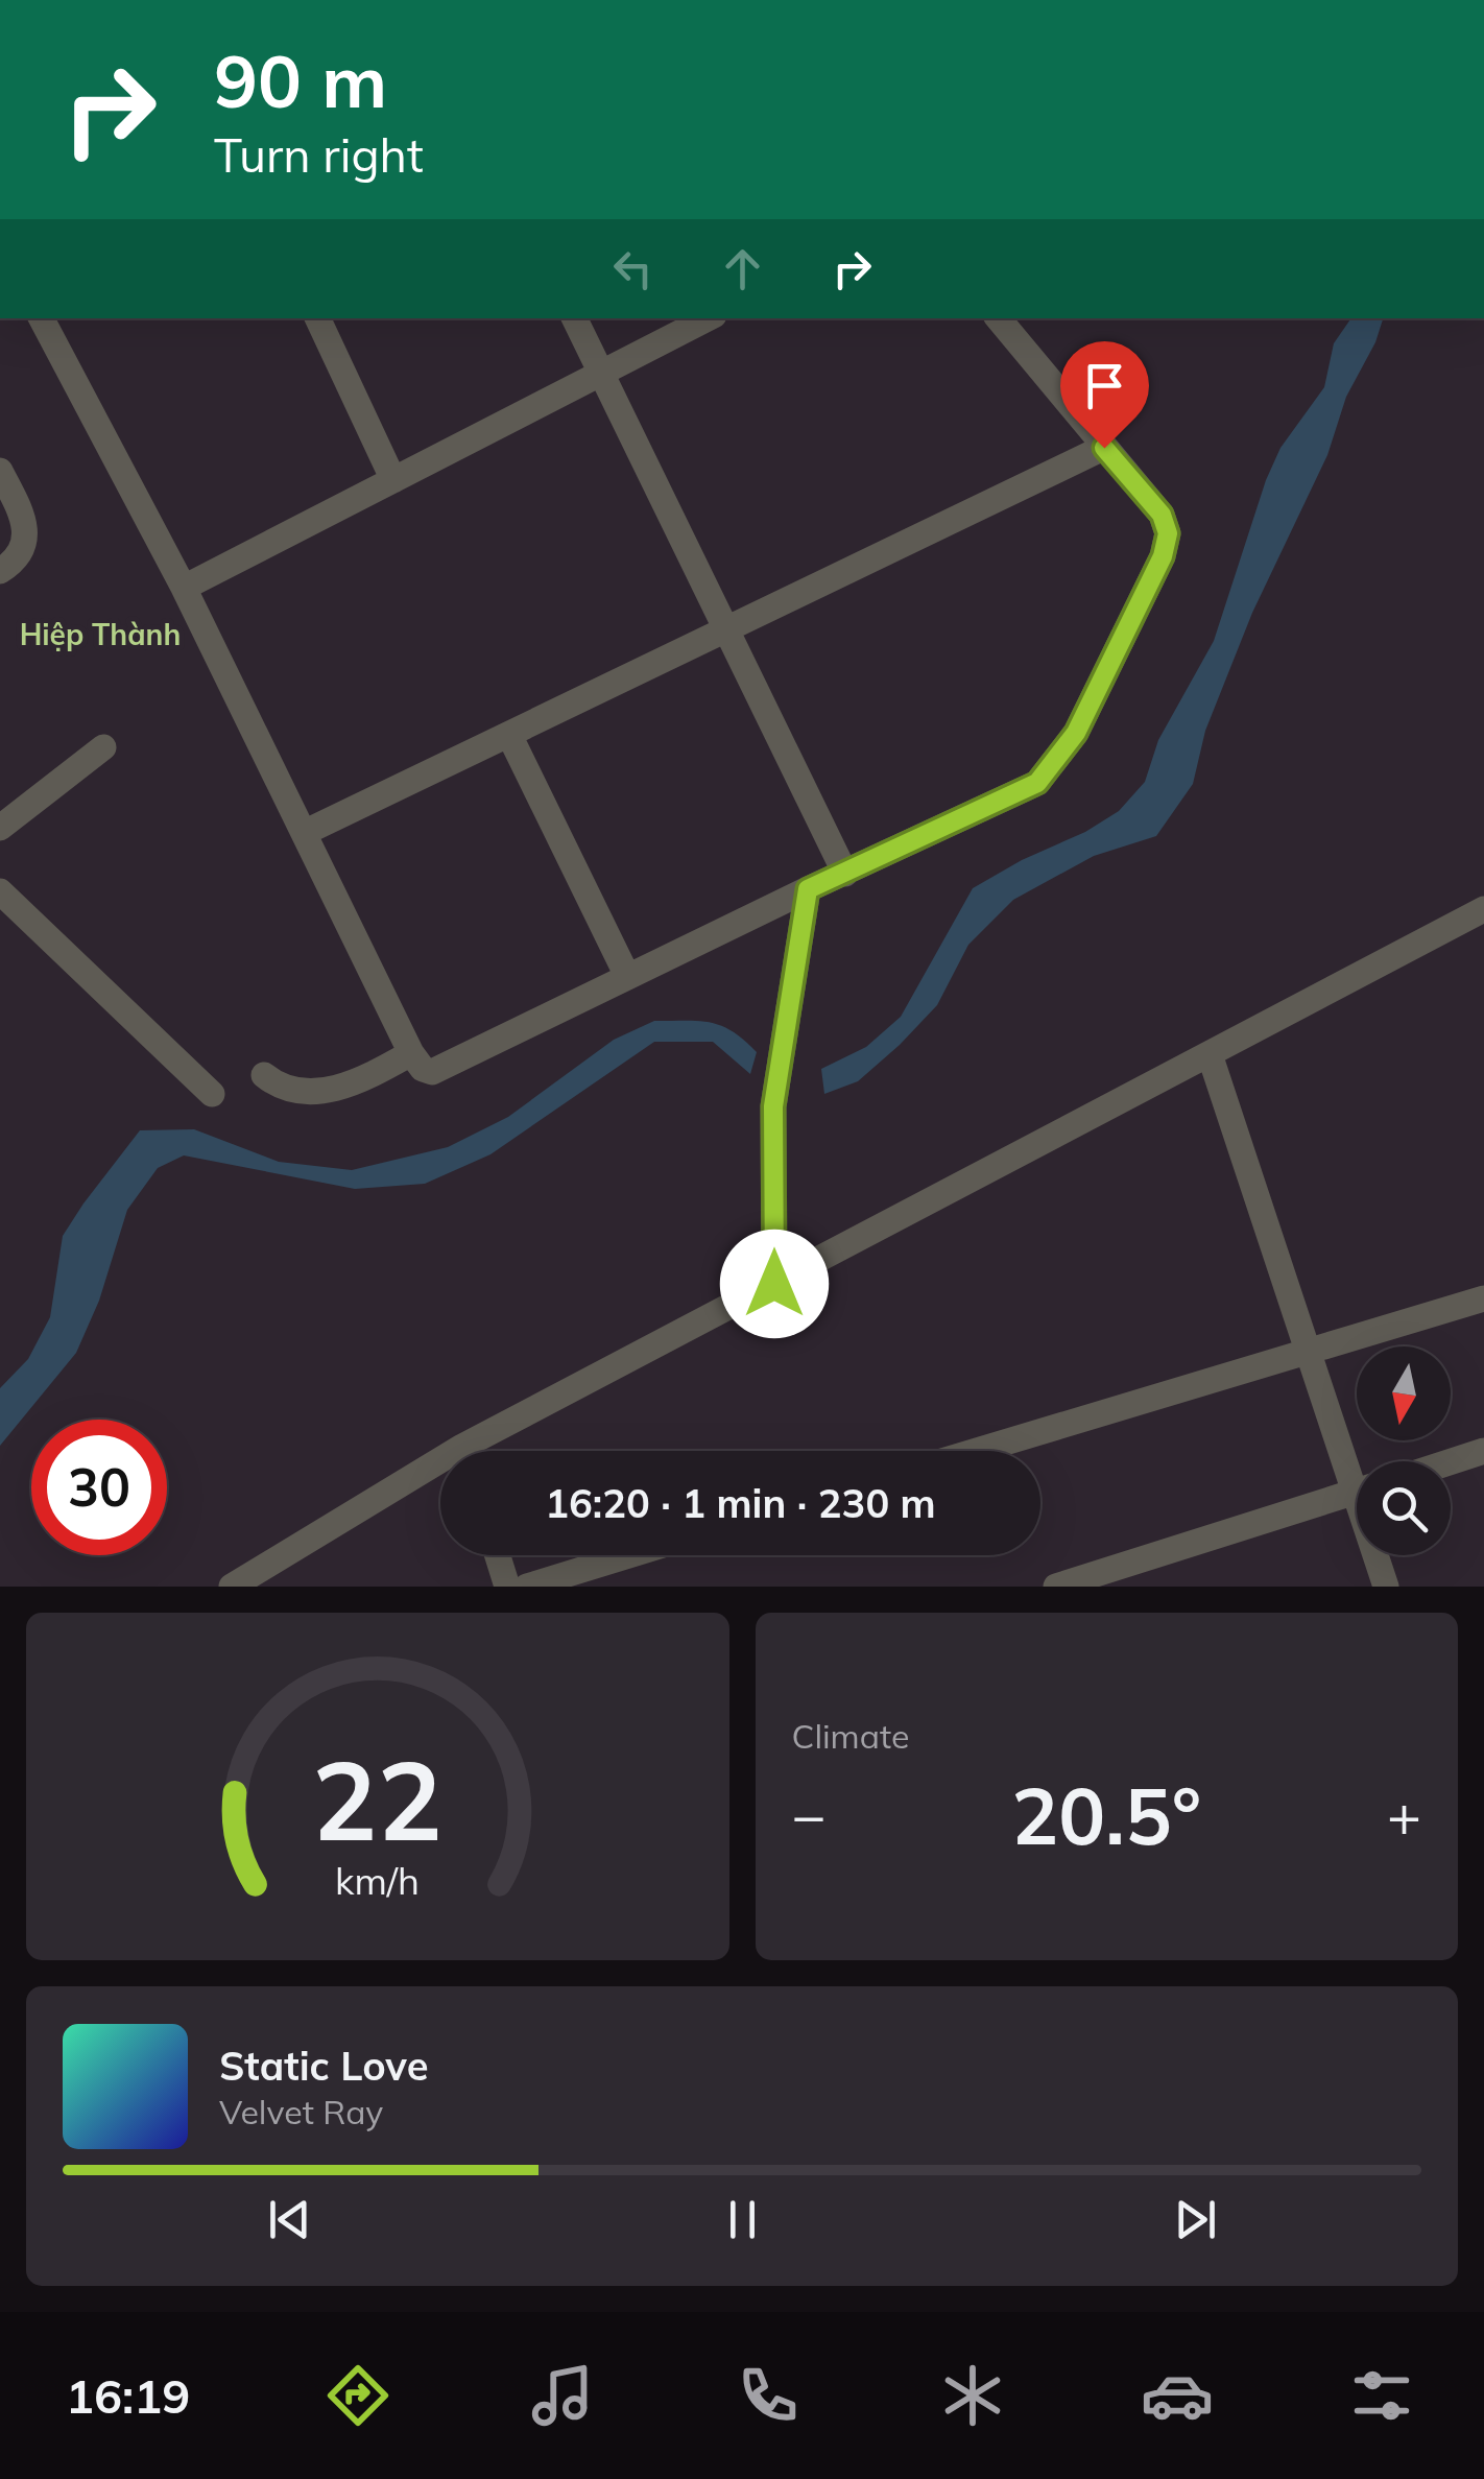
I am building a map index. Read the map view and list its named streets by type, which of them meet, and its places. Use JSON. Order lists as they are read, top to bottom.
{
  "districts": ["Hiệp Thành"],
  "north": "bottom",
  "page": {
    "turn": ["90 m", "Turn right"],
    "limit": "30",
    "trip": "16:20 · 1 min · 230 m",
    "tile": "Climate",
    "heat": ["−", "20.5°", "+"],
    "song": ["Static Love", "Velvet Ray"],
    "tabs": "16:19",
    "gauge": ["22", "km/h"]
  }
}
